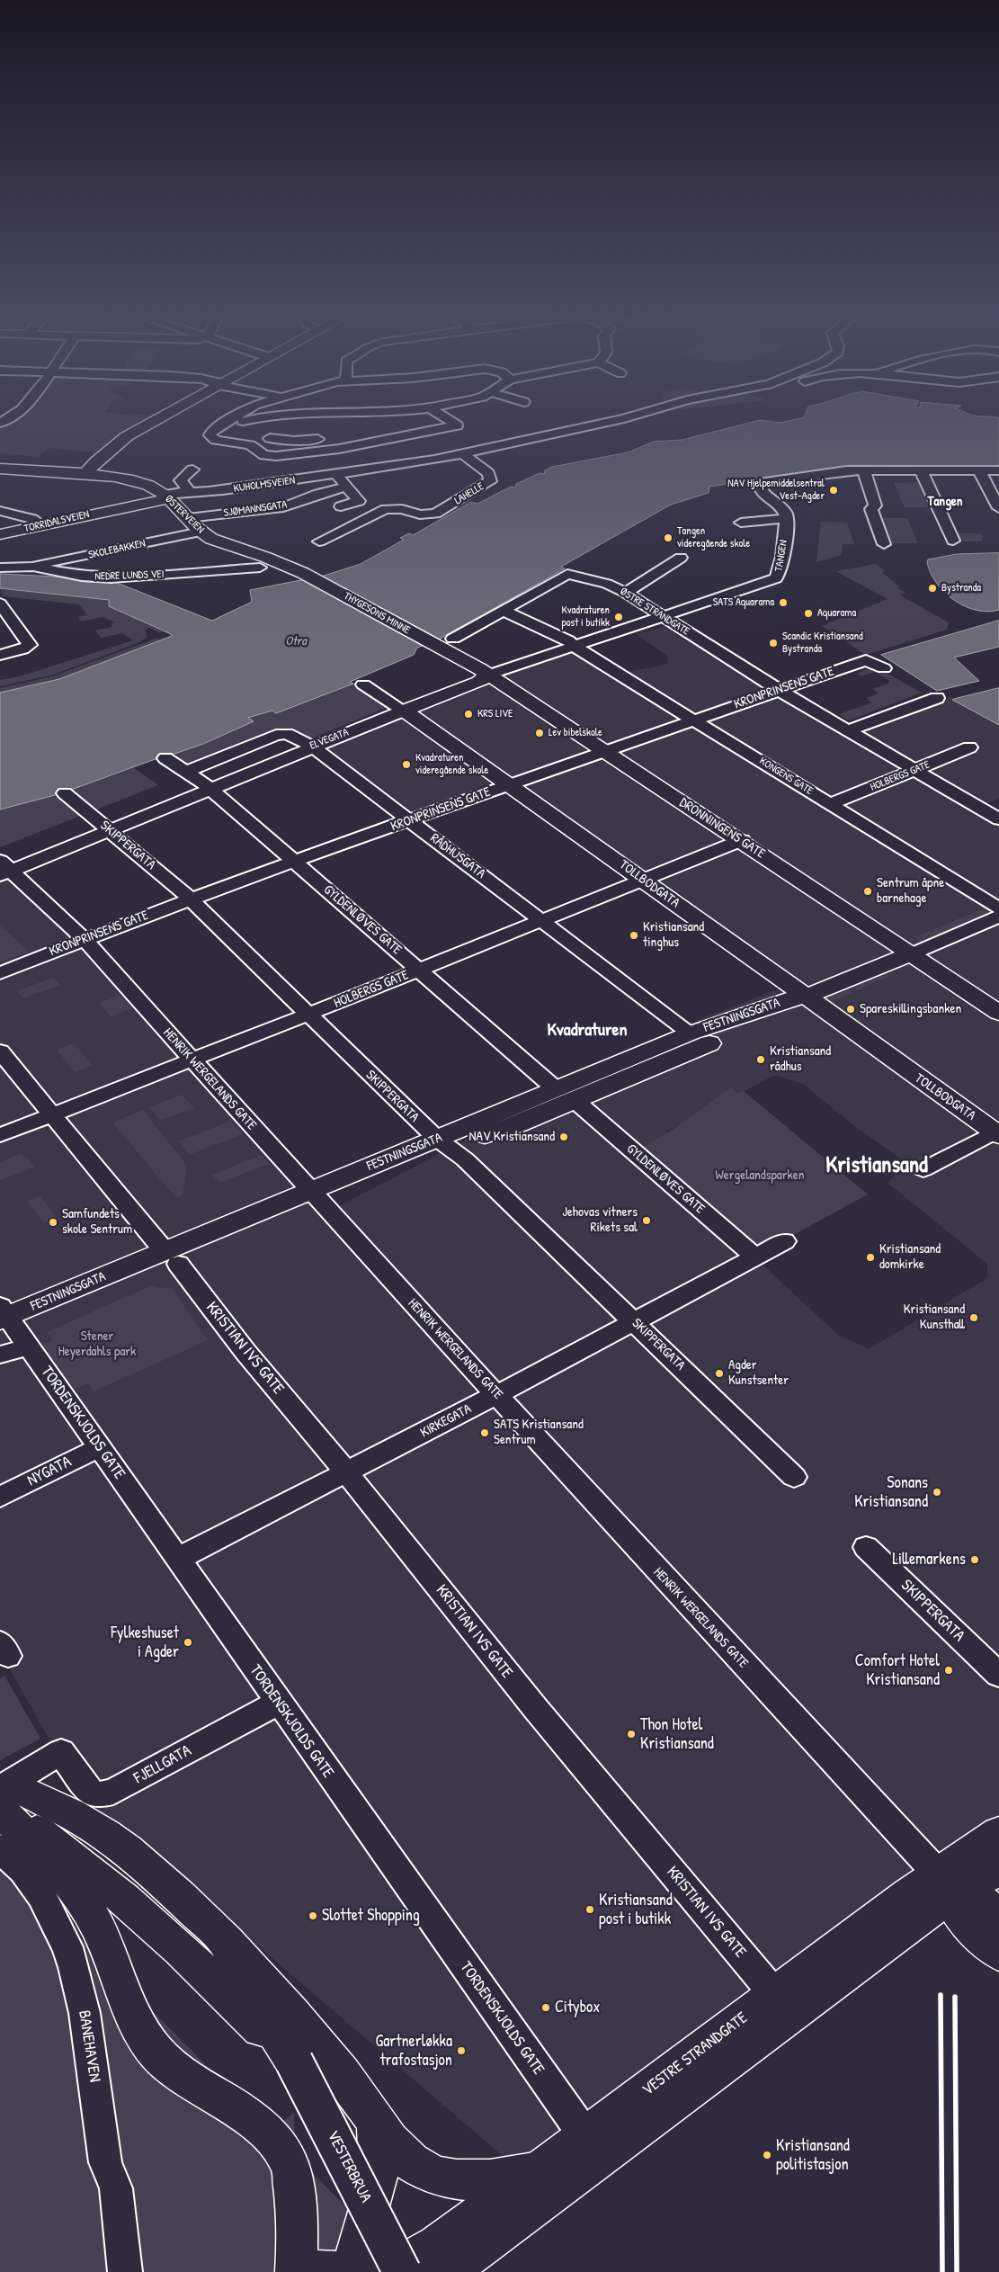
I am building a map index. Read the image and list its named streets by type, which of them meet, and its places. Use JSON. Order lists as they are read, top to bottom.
{
  "streets": {
    "main road": [
      "ØSTERVEIEN",
      "TORRIDALSVEIEN",
      "THYGESONS MINNE",
      "ELVEGATA",
      "DRONNINGENS GATE",
      "TOLLBODGATA",
      "FESTNINGSGATA",
      "VESTRE STRANDGATE",
      "VESTERBRUA"
    ],
    "street": [
      "KUHOLMSVEIEN",
      "LAHELLE",
      "SJØMANNSGATA",
      "SKOLEBAKKEN",
      "TANGEN",
      "NEDRE LUNDS VEI",
      "ØSTRE STRANDGATE",
      "KRONPRINSENS GATE",
      "KONGENS GATE",
      "HOLBERGS GATE",
      "SKIPPERGATA",
      "RÅDHUSGATA",
      "GYLDENLØVES GATE",
      "HENRIK WERGELANDS GATE",
      "KRISTIAN IVS GATE",
      "KIRKEGATA",
      "TORDENSKJOLDS GATE",
      "NYGATA",
      "FJELLGATA",
      "BANEHAVEN"
    ]
  },
  "crossings": [
    ["KUHOLMSVEIEN", "LAHELLE"],
    ["KUHOLMSVEIEN", "ØSTERVEIEN"],
    ["KUHOLMSVEIEN", "TORRIDALSVEIEN"],
    ["SJØMANNSGATA", "ØSTERVEIEN"],
    ["SJØMANNSGATA", "SKOLEBAKKEN"],
    ["ØSTERVEIEN", "TORRIDALSVEIEN"],
    ["ØSTERVEIEN", "SKOLEBAKKEN"],
    ["ØSTERVEIEN", "THYGESONS MINNE"],
    ["SKOLEBAKKEN", "NEDRE LUNDS VEI"],
    ["TANGEN", "ØSTRE STRANDGATE"],
    ["TANGEN", "ELVEGATA"],
    ["ØSTRE STRANDGATE", "THYGESONS MINNE"],
    ["ØSTRE STRANDGATE", "KRONPRINSENS GATE"],
    ["ØSTRE STRANDGATE", "ELVEGATA"],
    ["ØSTRE STRANDGATE", "KONGENS GATE"],
    ["ØSTRE STRANDGATE", "HOLBERGS GATE"],
    ["ØSTRE STRANDGATE", "DRONNINGENS GATE"],
    ["THYGESONS MINNE", "DRONNINGENS GATE"],
    ["KRONPRINSENS GATE", "KONGENS GATE"],
    ["KRONPRINSENS GATE", "DRONNINGENS GATE"],
    ["KRONPRINSENS GATE", "SKIPPERGATA"],
    ["KRONPRINSENS GATE", "RÅDHUSGATA"],
    ["KRONPRINSENS GATE", "TOLLBODGATA"],
    ["KRONPRINSENS GATE", "GYLDENLØVES GATE"],
    ["KRONPRINSENS GATE", "HENRIK WERGELANDS GATE"],
    ["ELVEGATA", "KONGENS GATE"],
    ["ELVEGATA", "DRONNINGENS GATE"],
    ["ELVEGATA", "SKIPPERGATA"],
    ["ELVEGATA", "RÅDHUSGATA"],
    ["ELVEGATA", "TOLLBODGATA"],
    ["ELVEGATA", "GYLDENLØVES GATE"],
    ["ELVEGATA", "HENRIK WERGELANDS GATE"],
    ["KONGENS GATE", "HOLBERGS GATE"],
    ["HOLBERGS GATE", "DRONNINGENS GATE"],
    ["HOLBERGS GATE", "SKIPPERGATA"],
    ["HOLBERGS GATE", "RÅDHUSGATA"],
    ["HOLBERGS GATE", "TOLLBODGATA"],
    ["HOLBERGS GATE", "GYLDENLØVES GATE"],
    ["HOLBERGS GATE", "HENRIK WERGELANDS GATE"],
    ["HOLBERGS GATE", "KRISTIAN IVS GATE"],
    ["DRONNINGENS GATE", "FESTNINGSGATA"],
    ["SKIPPERGATA", "FESTNINGSGATA"],
    ["SKIPPERGATA", "KIRKEGATA"],
    ["RÅDHUSGATA", "GYLDENLØVES GATE"],
    ["RÅDHUSGATA", "FESTNINGSGATA"],
    ["TOLLBODGATA", "FESTNINGSGATA"],
    ["GYLDENLØVES GATE", "FESTNINGSGATA"],
    ["GYLDENLØVES GATE", "KIRKEGATA"],
    ["FESTNINGSGATA", "HENRIK WERGELANDS GATE"],
    ["FESTNINGSGATA", "KRISTIAN IVS GATE"],
    ["FESTNINGSGATA", "TORDENSKJOLDS GATE"],
    ["HENRIK WERGELANDS GATE", "KIRKEGATA"],
    ["HENRIK WERGELANDS GATE", "VESTRE STRANDGATE"],
    ["KRISTIAN IVS GATE", "KIRKEGATA"],
    ["KRISTIAN IVS GATE", "VESTRE STRANDGATE"],
    ["KIRKEGATA", "TORDENSKJOLDS GATE"],
    ["TORDENSKJOLDS GATE", "NYGATA"],
    ["TORDENSKJOLDS GATE", "FJELLGATA"],
    ["TORDENSKJOLDS GATE", "VESTRE STRANDGATE"],
    ["FJELLGATA", "VESTERBRUA"]
  ],
  "districts": ["Tangen", "Kvadraturen", "Kristiansand"],
  "water": ["Otra"],
  "parks": ["Wergelandsparken", "Stener Heyerdahls park"],
  "places": [
    "NAV Hjelpemiddelsentral Vest-Agder",
    "Tangen videregående skole",
    "Bystranda",
    "SATS Aquarama",
    "Aquarama",
    "Kvadraturen post i butikk",
    "Scandic Kristiansand Bystranda",
    "KRS LIVE",
    "Lev bibelskole",
    "Kvadraturen videregående skole",
    "Sentrum åpne barnehage",
    "Kristiansand tinghus",
    "Spareskillingsbanken",
    "Kristiansand rådhus",
    "NAV Kristiansand",
    "Jehovas vitners Rikets sal",
    "Samfundets skole Sentrum",
    "Kristiansand domkirke",
    "Kristiansand Kunsthall",
    "Agder Kunstsenter",
    "SATS Kristiansand Sentrum",
    "Sonans Kristiansand",
    "Lillemarkens",
    "Fylkeshuset i Agder",
    "Comfort Hotel Kristiansand",
    "Thon Hotel Kristiansand",
    "Kristiansand post i butikk",
    "Slottet Shopping",
    "Citybox",
    "Gartnerløkka trafostasjon",
    "Kristiansand politistasjon"
  ]
}
